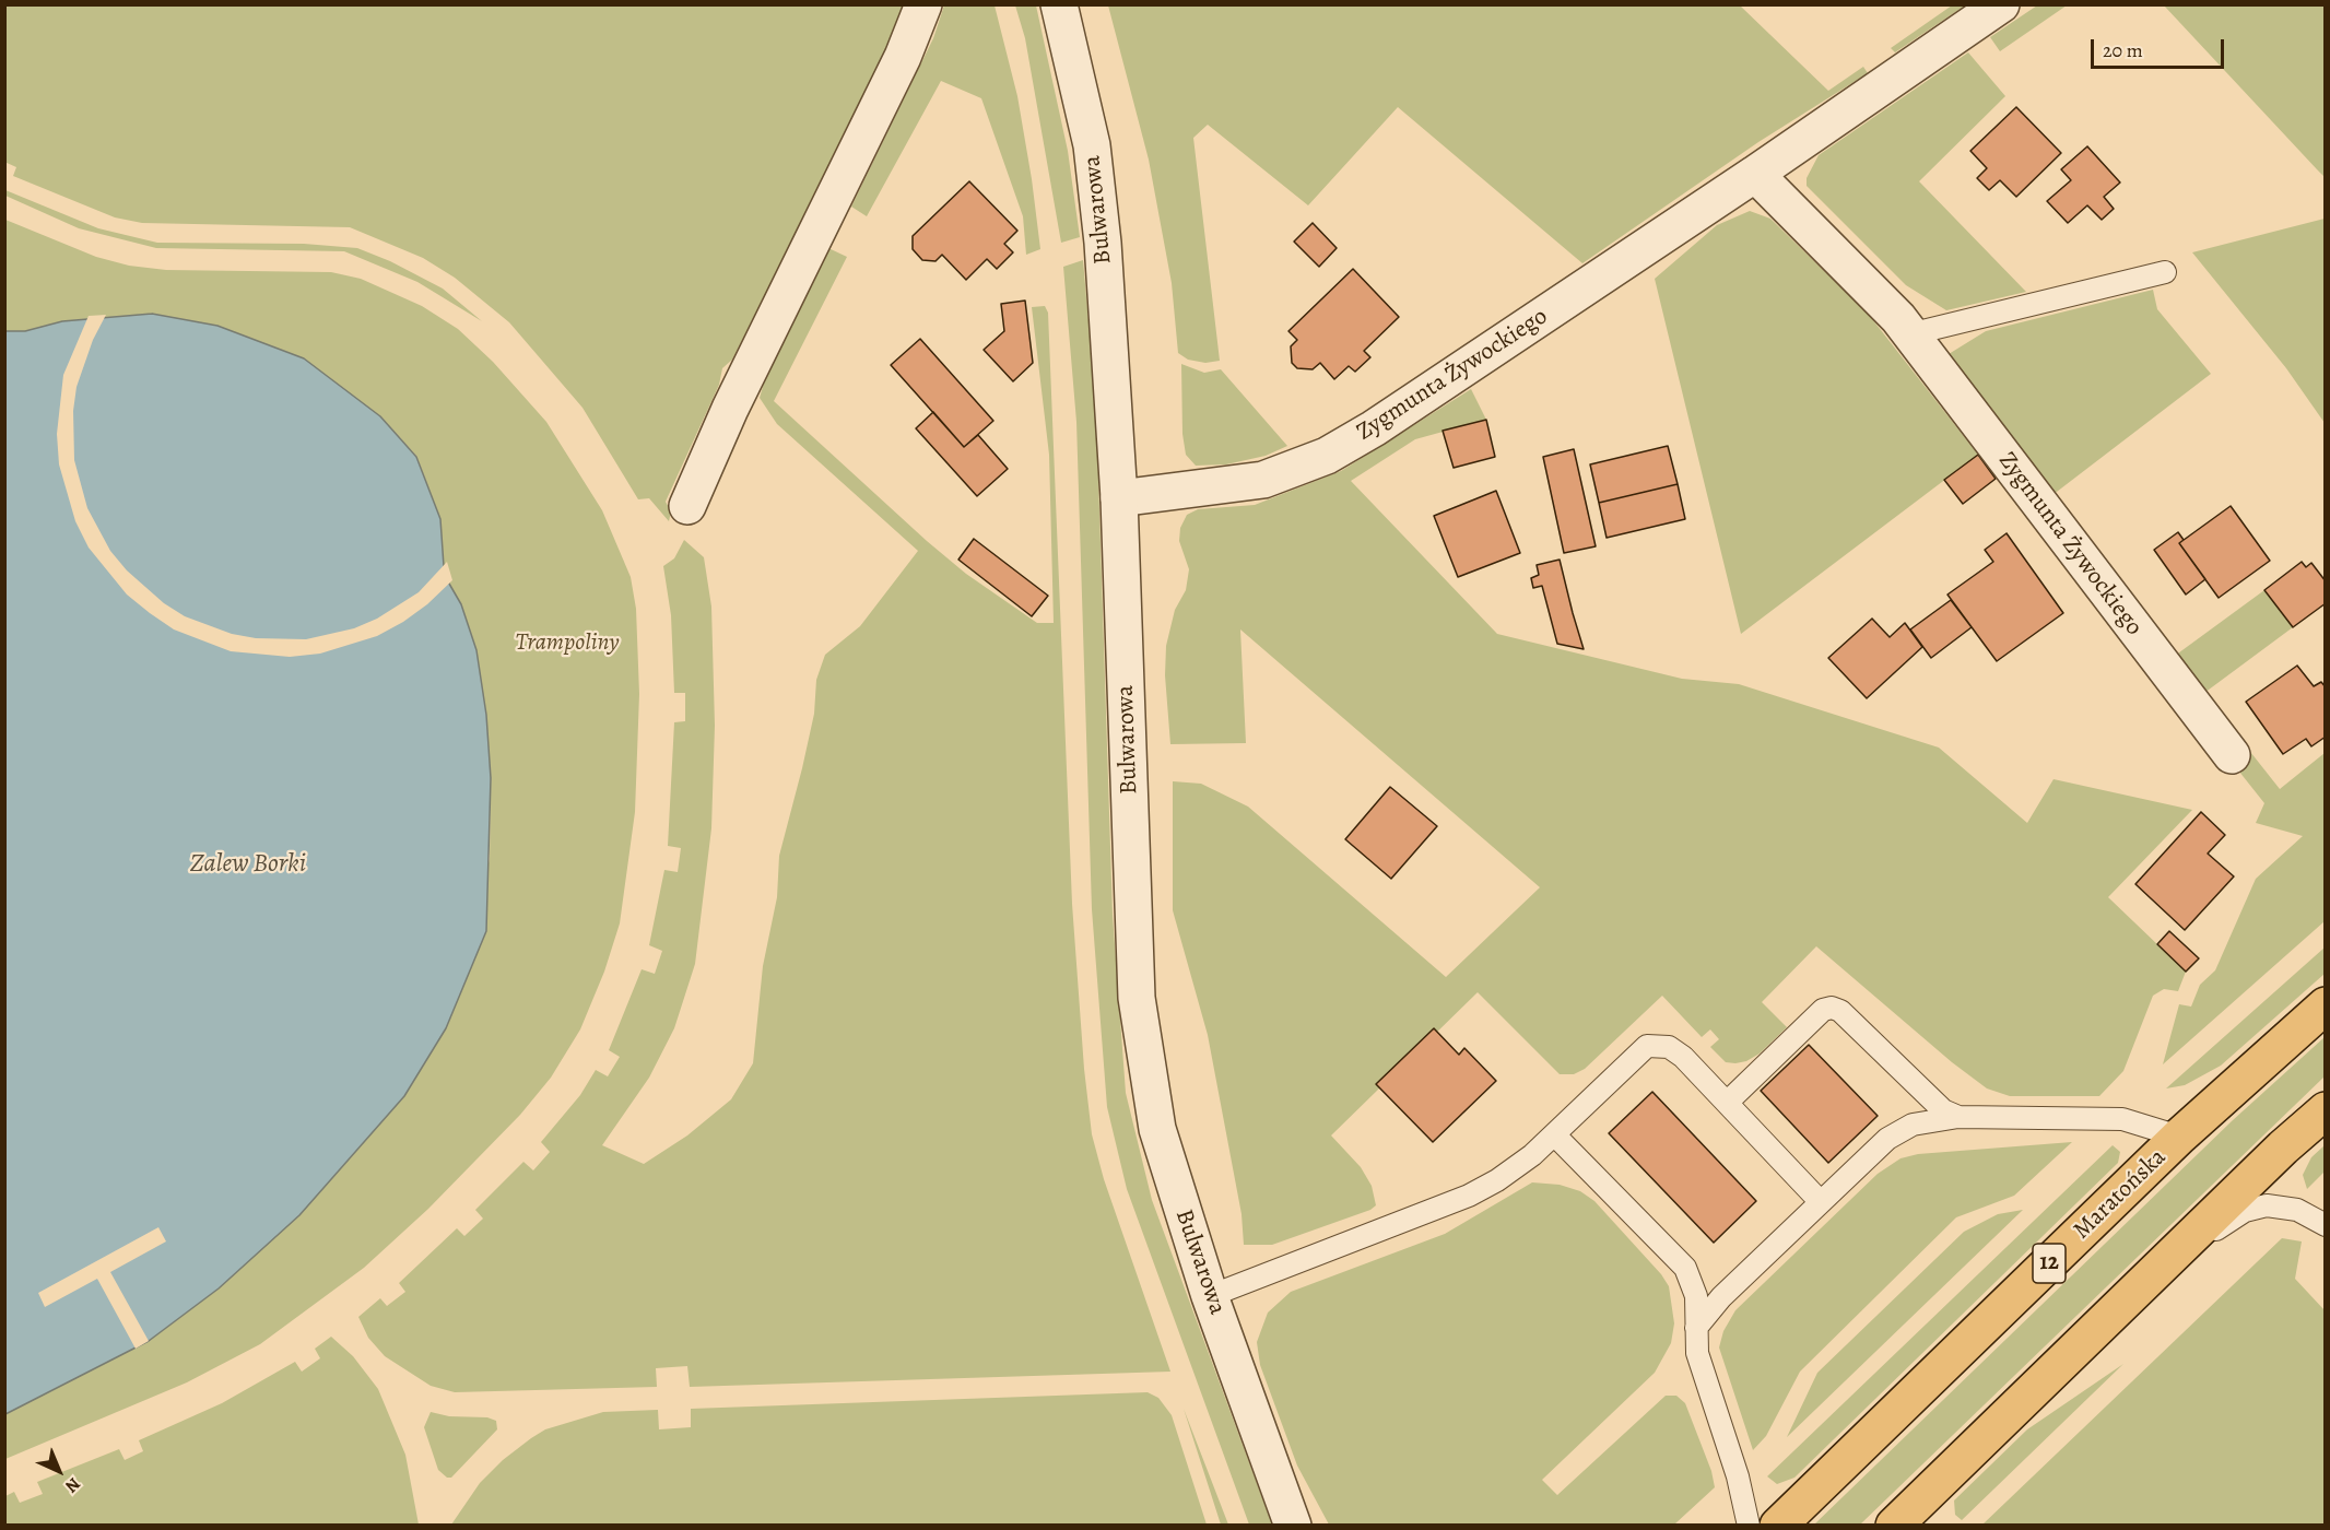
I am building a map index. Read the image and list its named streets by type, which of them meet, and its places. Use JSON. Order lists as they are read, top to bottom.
{
  "streets": {
    "main road": ["Maratońska", "12"],
    "street": ["Bulwarowa", "Zygmunta Żywockiego"]
  },
  "crossings": [
    ["Bulwarowa", "Zygmunta Żywockiego"]
  ],
  "water": ["Zalew Borki"],
  "parks": ["Trampoliny"],
  "scale_bar": "20 m",
  "north": "bottom right"
}
